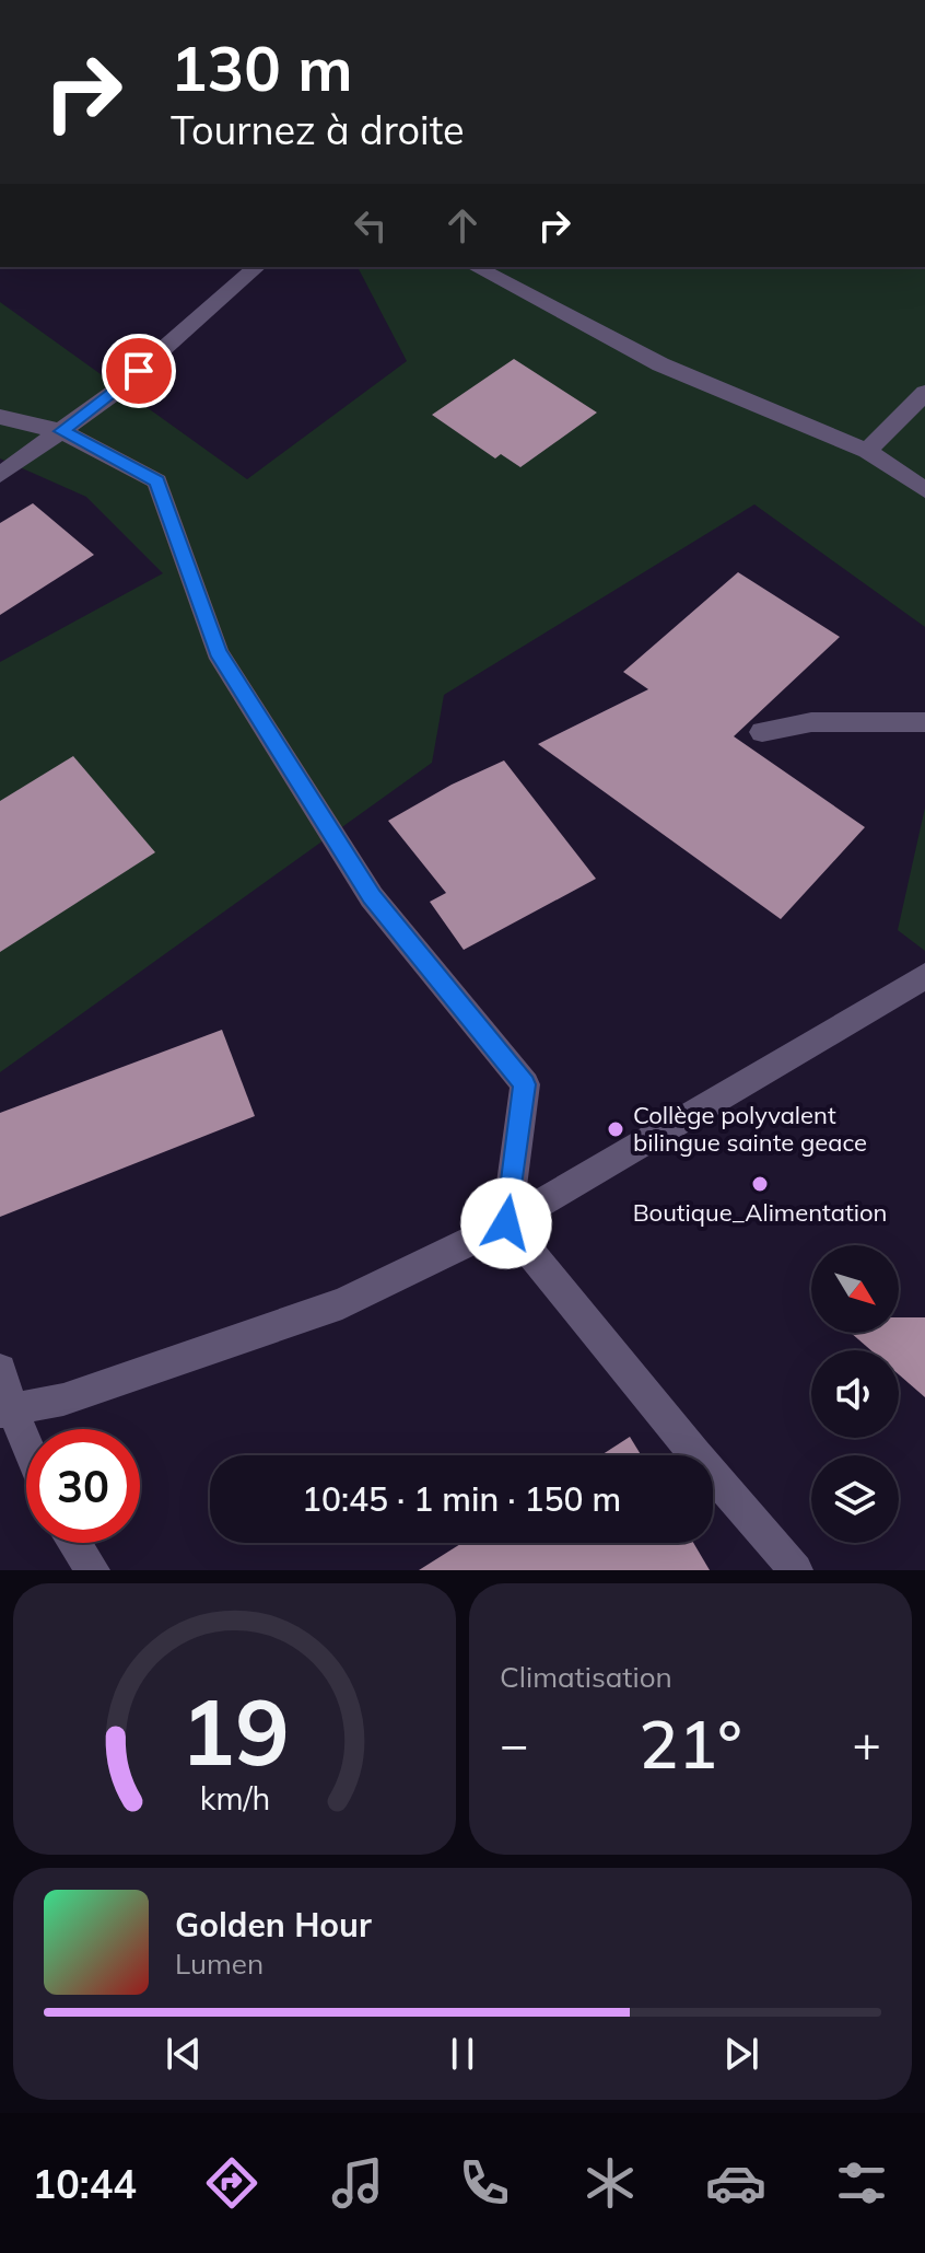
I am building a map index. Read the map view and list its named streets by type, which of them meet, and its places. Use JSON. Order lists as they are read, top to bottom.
{
  "places": ["Collège polyvalent bilingue sainte geace", "Boutique_Alimentation"],
  "north": "bottom right",
  "page": {
    "turn": ["130 m", "Tournez à droite"],
    "limit": "30",
    "trip": "10:45 · 1 min · 150 m",
    "tile": "Climatisation",
    "heat": ["−", "21°", "+"],
    "song": ["Golden Hour", "Lumen"],
    "tabs": "10:44",
    "gauge": ["19", "km/h"]
  }
}
